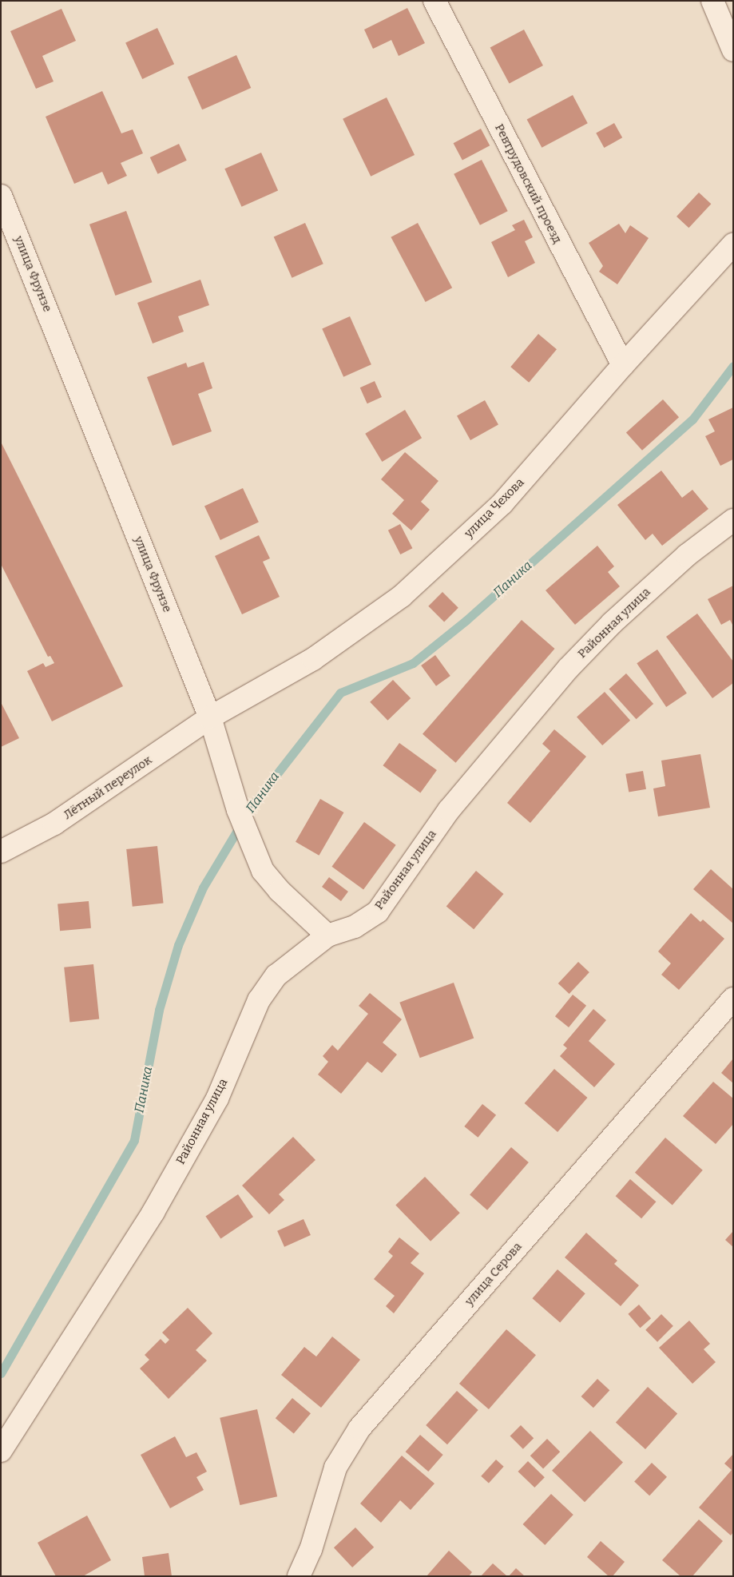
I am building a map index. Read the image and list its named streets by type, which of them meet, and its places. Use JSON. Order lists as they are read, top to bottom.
{
  "streets": {
    "street": [
      "Ревтрудовский проезд",
      "улица Фрунзе",
      "улица Чехова",
      "Районная улица",
      "Лётный переулок",
      "улица Серова"
    ]
  },
  "crossings": [
    ["Ревтрудовский проезд", "улица Чехова"],
    ["улица Фрунзе", "улица Чехова"],
    ["улица Фрунзе", "Районная улица"],
    ["улица Фрунзе", "Лётный переулок"],
    ["улица Чехова", "Лётный переулок"]
  ],
  "water": ["Паника"]
}
